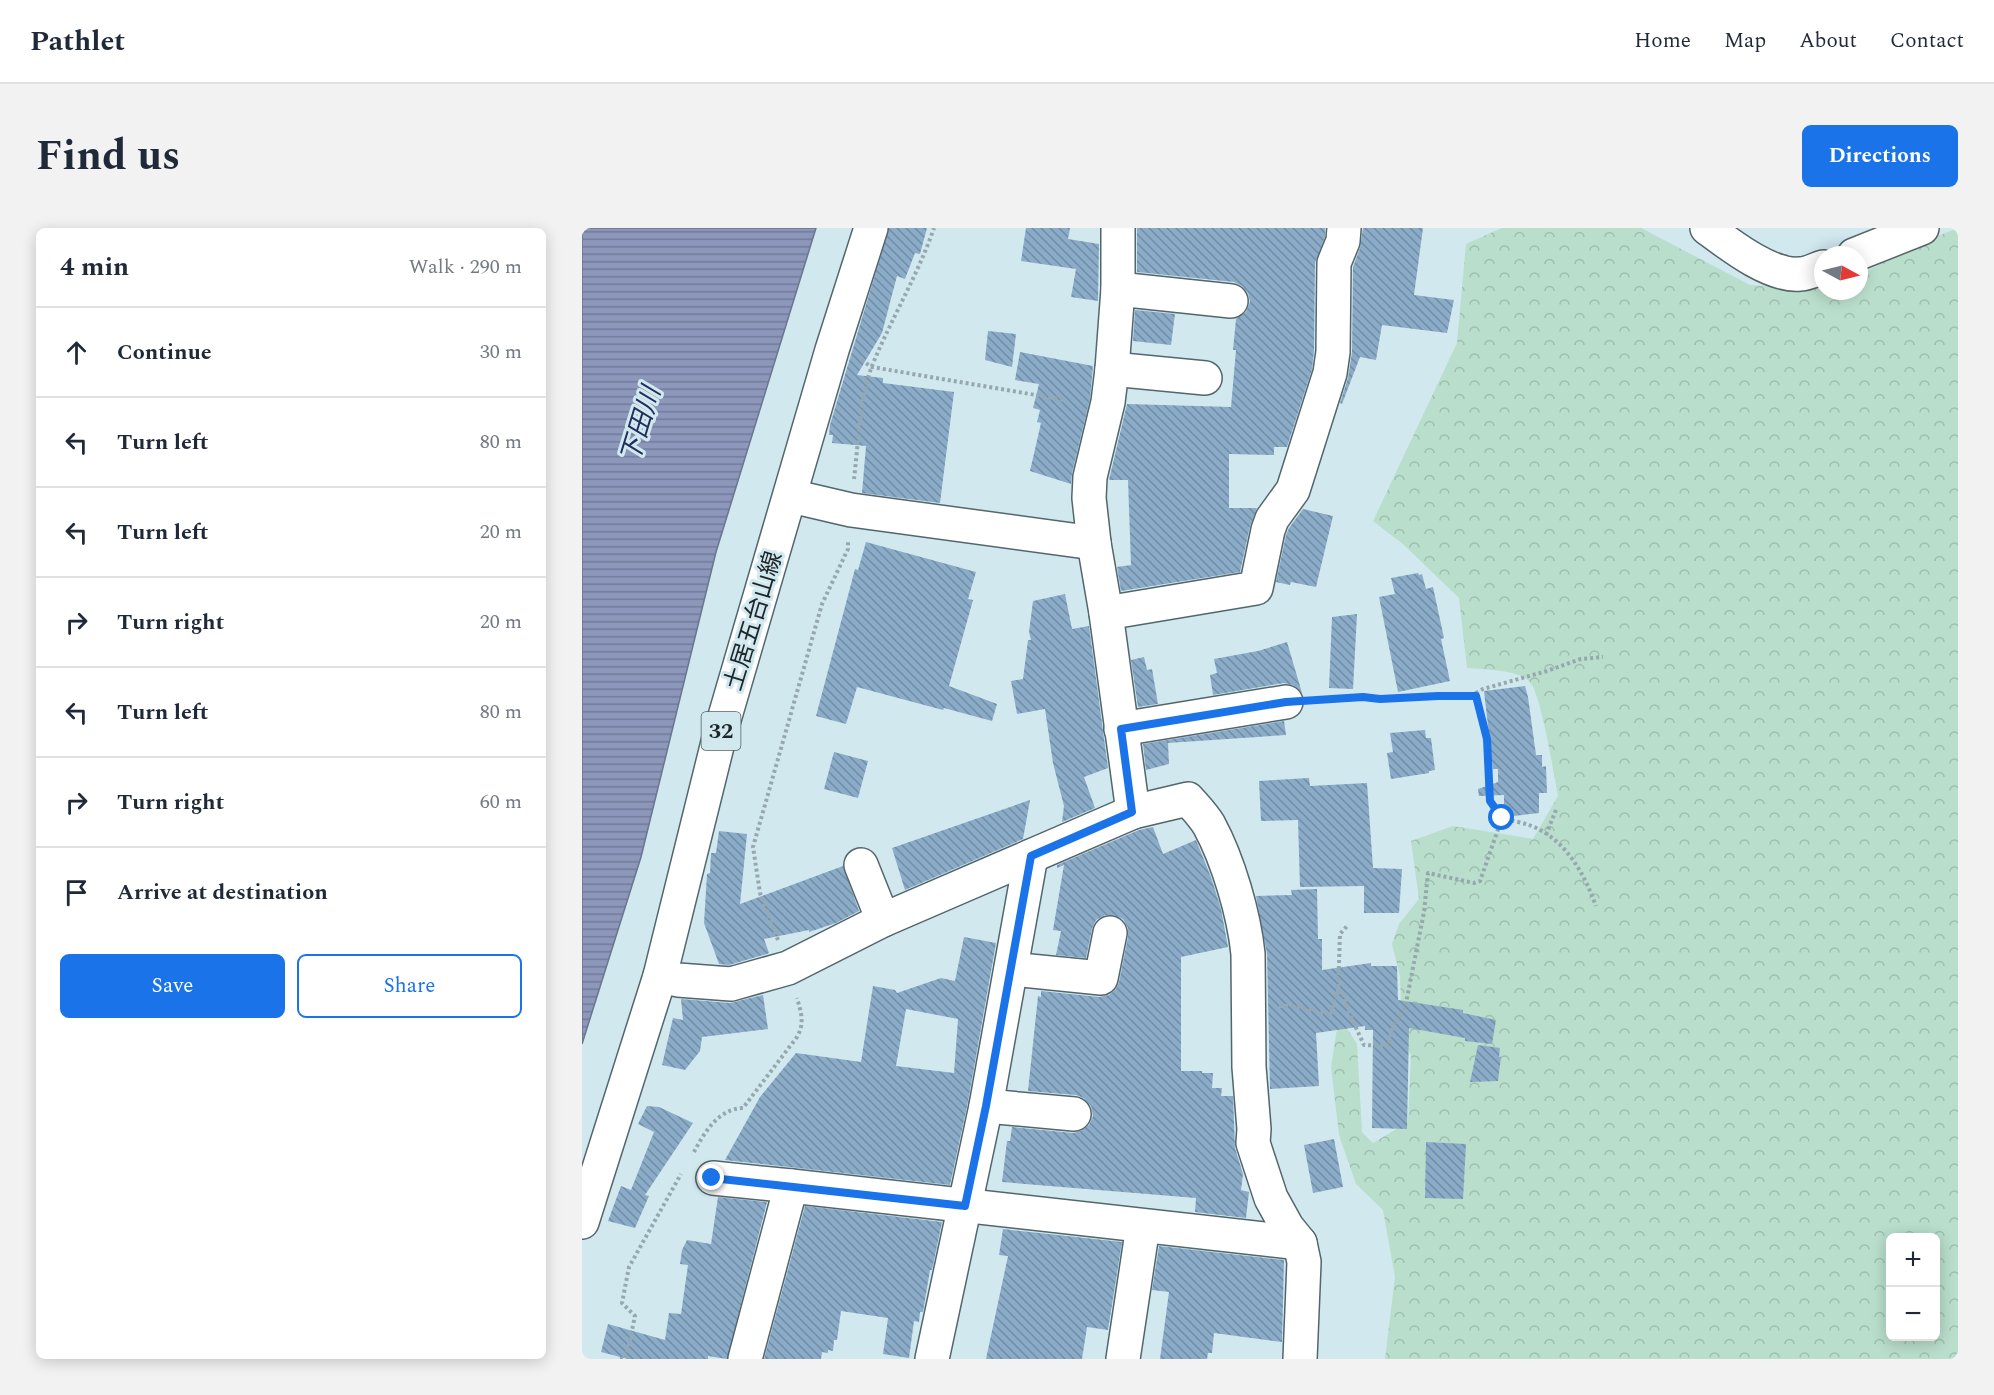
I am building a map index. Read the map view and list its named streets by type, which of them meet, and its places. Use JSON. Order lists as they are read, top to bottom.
{
  "streets": {
    "street": ["土居五台山線", "32"]
  },
  "water": ["下田川"],
  "north": "right",
  "page": {
    "header": "Pathlet",
    "nav": [
      "Home",
      "Map",
      "About",
      "Contact"
    ],
    "title": "Find us",
    "buttons": [
      "Directions",
      ["Save", "Share"]
    ],
    "heading": ["4 min", "Walk · 290 m"],
    "list": [
      ["Continue", "30 m"],
      ["Turn left", "80 m"],
      ["Turn left", "20 m"],
      ["Turn right", "20 m"],
      ["Turn left", "80 m"],
      ["Turn right", "60 m"],
      "Arrive at destination"
    ],
    "map_buttons": ["+", "−"]
  }
}
